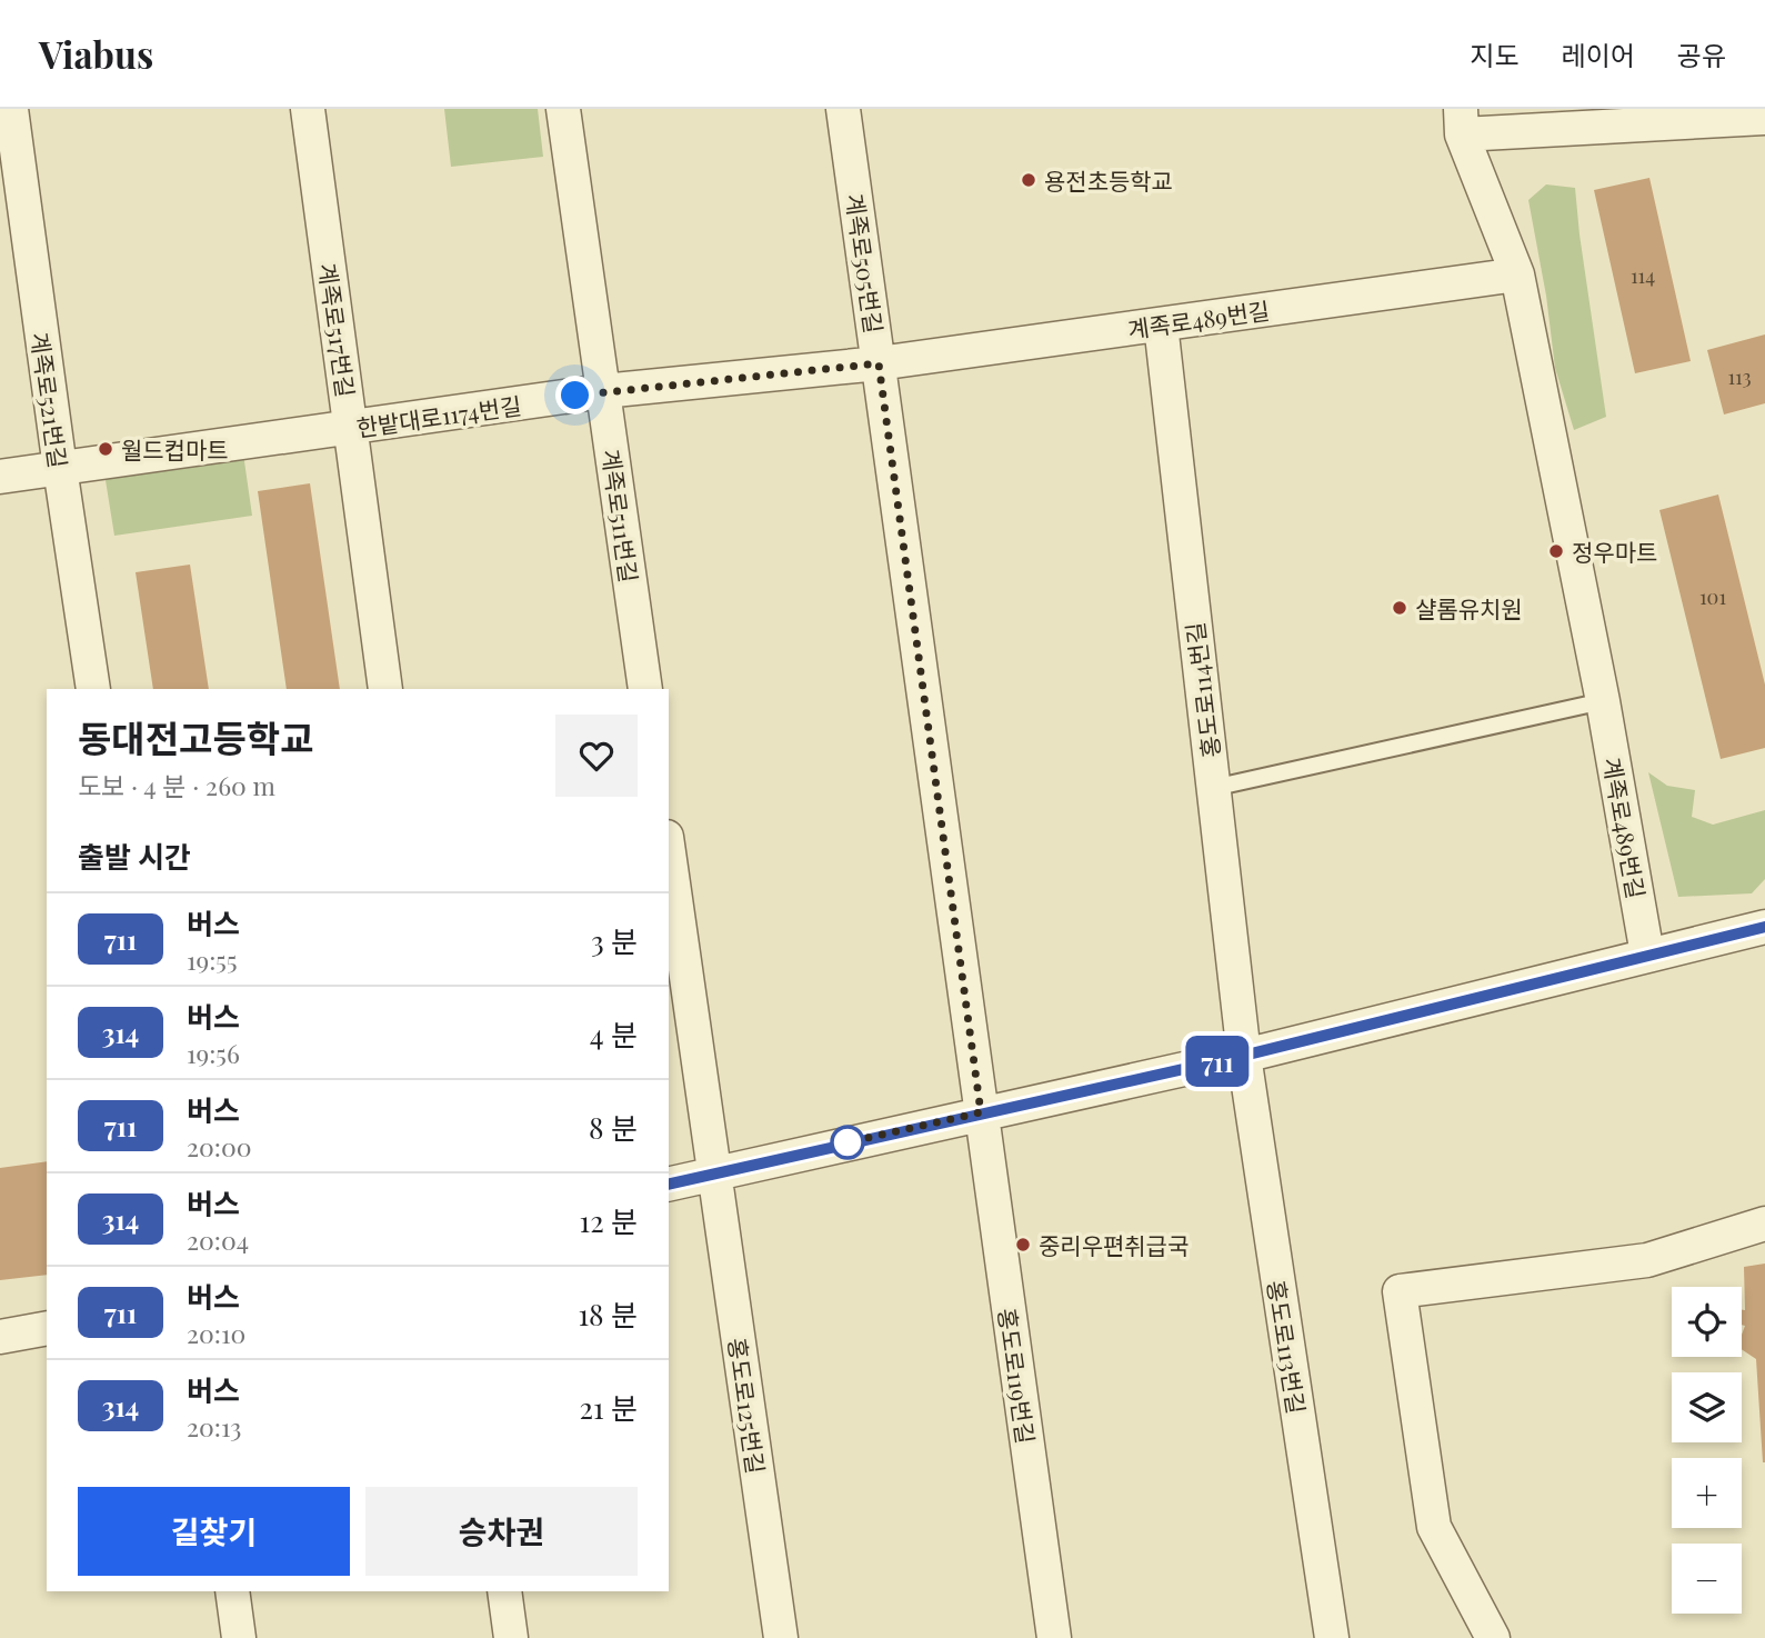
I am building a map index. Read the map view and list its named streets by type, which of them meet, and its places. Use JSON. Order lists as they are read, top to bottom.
{
  "streets": {
    "street": [
      "계족로505번길",
      "계족로489번길",
      "계족로517번길",
      "계족로521번길",
      "한밭대로1174번길",
      "계족로511번길",
      "홍도로114번길",
      "홍도로113번길",
      "홍도로119번길",
      "홍도로125번길"
    ]
  },
  "crossings": [
    ["계족로505번길", "계족로489번길"],
    ["계족로505번길", "한밭대로1174번길"],
    ["계족로505번길", "홍도로119번길"],
    ["계족로489번길", "한밭대로1174번길"],
    ["계족로489번길", "홍도로114번길"],
    ["계족로517번길", "한밭대로1174번길"],
    ["계족로521번길", "한밭대로1174번길"],
    ["한밭대로1174번길", "계족로511번길"],
    ["홍도로114번길", "홍도로113번길"]
  ],
  "places": [
    "용전초등학교",
    "월드컵마트",
    "정우마트",
    "샬롬유치원",
    "중리우편취급국"
  ],
  "lines": ["bus line 711"],
  "house_numbers": ["114", "113", "101"],
  "page": {
    "header": "Viabus",
    "nav": ["지도", "레이어", "공유"],
    "on_map": "711",
    "heading": [
      ["동대전고등학교", "도보 · 4 분 · 260 m"],
      "출발 시간"
    ],
    "list": [
      {
        "mark": "711",
        "name": "버스",
        "note": "19:55",
        "value": "3 분"
      },
      {
        "mark": "314",
        "name": "버스",
        "note": "19:56",
        "value": "4 분"
      },
      {
        "mark": "711",
        "name": "버스",
        "note": "20:00",
        "value": "8 분"
      },
      {
        "mark": "314",
        "name": "버스",
        "note": "20:04",
        "value": "12 분"
      },
      {
        "mark": "711",
        "name": "버스",
        "note": "20:10",
        "value": "18 분"
      },
      {
        "mark": "314",
        "name": "버스",
        "note": "20:13",
        "value": "21 분"
      }
    ],
    "map_buttons": ["+", "−"],
    "buttons": ["길찾기", "승차권"]
  }
}
